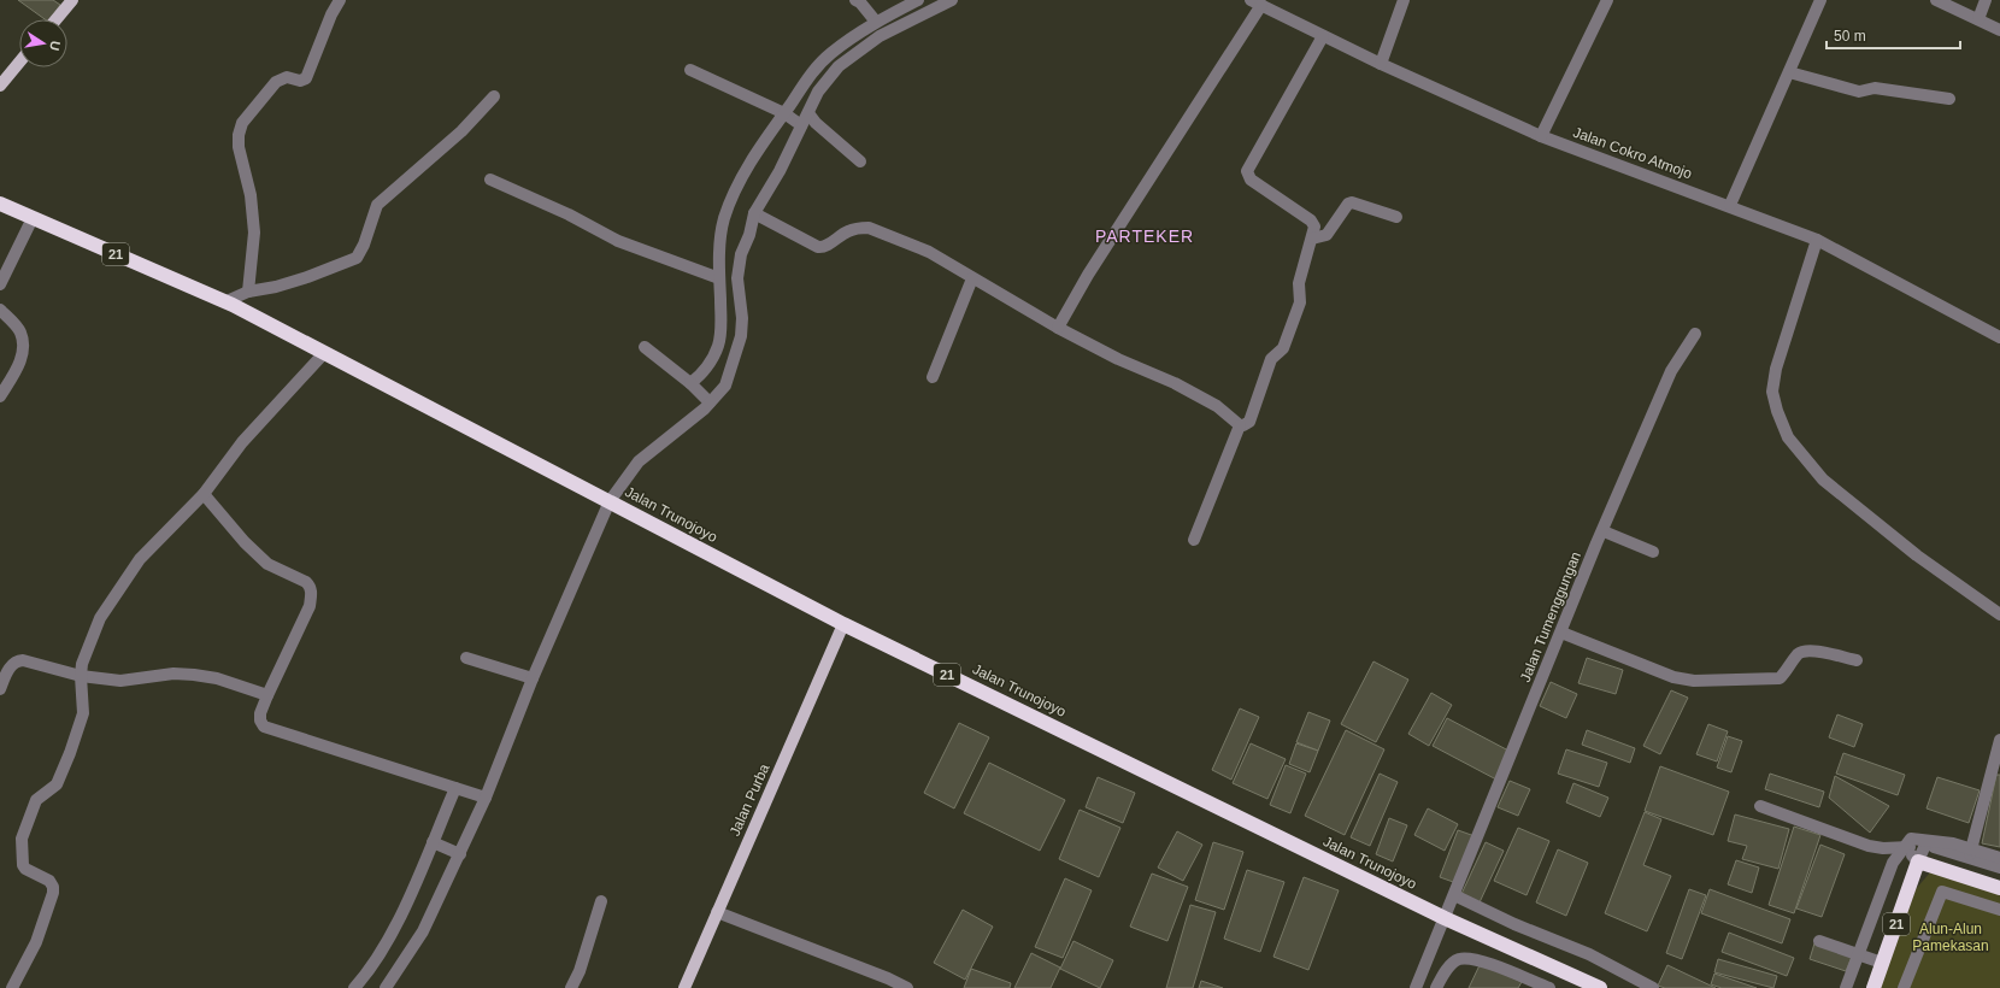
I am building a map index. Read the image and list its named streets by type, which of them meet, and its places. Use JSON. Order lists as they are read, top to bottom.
{
  "streets": {
    "highway": ["21", "Jalan Trunojoyo"],
    "main road": ["Jalan Purba"],
    "street": ["Jalan Cokro Atmojo", "Jalan Tumenggungan"]
  },
  "crossings": [
    ["21", "Jalan Trunojoyo"],
    ["Jalan Trunojoyo", "Jalan Tumenggungan"],
    ["Jalan Trunojoyo", "Jalan Purba"]
  ],
  "districts": ["PARTEKER"],
  "parks": ["Alun-Alun Pamekasan"],
  "scale_bar": "50 m",
  "north": "right"
}
